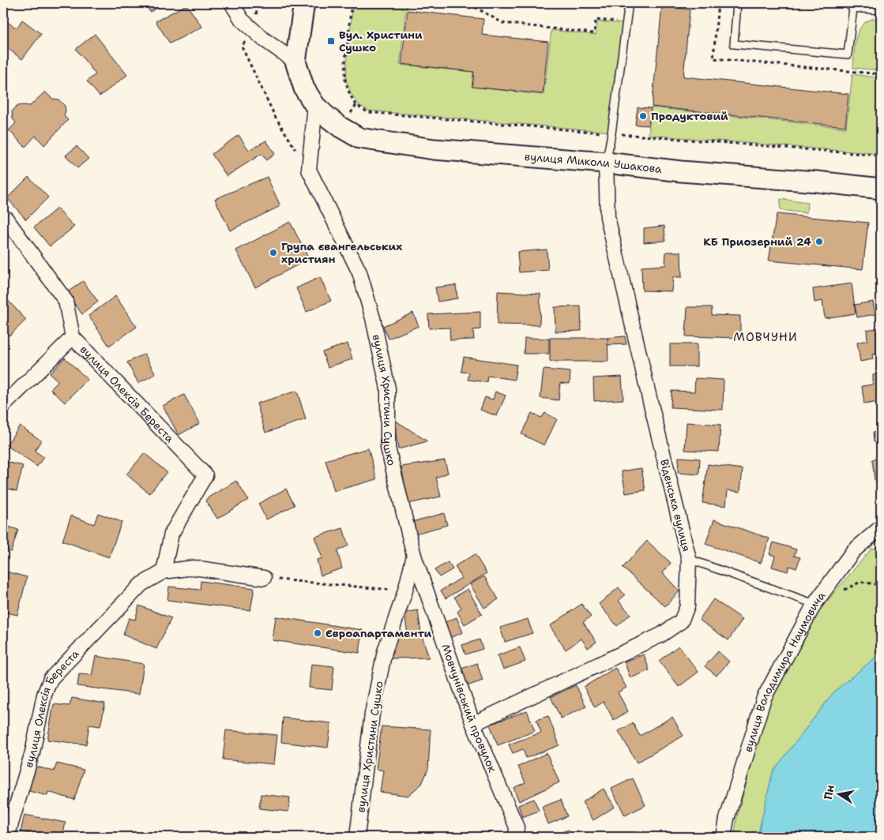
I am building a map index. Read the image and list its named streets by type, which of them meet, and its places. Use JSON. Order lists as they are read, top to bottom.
{
  "streets": {
    "street": [
      "вулиця Миколи Ушакова",
      "вулиця Олексія Береста",
      "вулиця Христини Сушко",
      "Віденська вулиця",
      "вулиця Володимира Наумовича",
      "Мовчунівський провулок"
    ]
  },
  "crossings": [
    ["вулиця Миколи Ушакова", "Віденська вулиця"],
    ["вулиця Христини Сушко", "Мовчунівський провулок"],
    ["Віденська вулиця", "Мовчунівський провулок"]
  ],
  "districts": ["МОВЧУНИ"],
  "places": {
    "transit": ["Вул. Христини Сушко"],
    "other": [
      "Продуктовий",
      "КБ Приозерний 24",
      "Група євангельських християн",
      "Євроапартаменти"
    ]
  },
  "north": "left"
}
